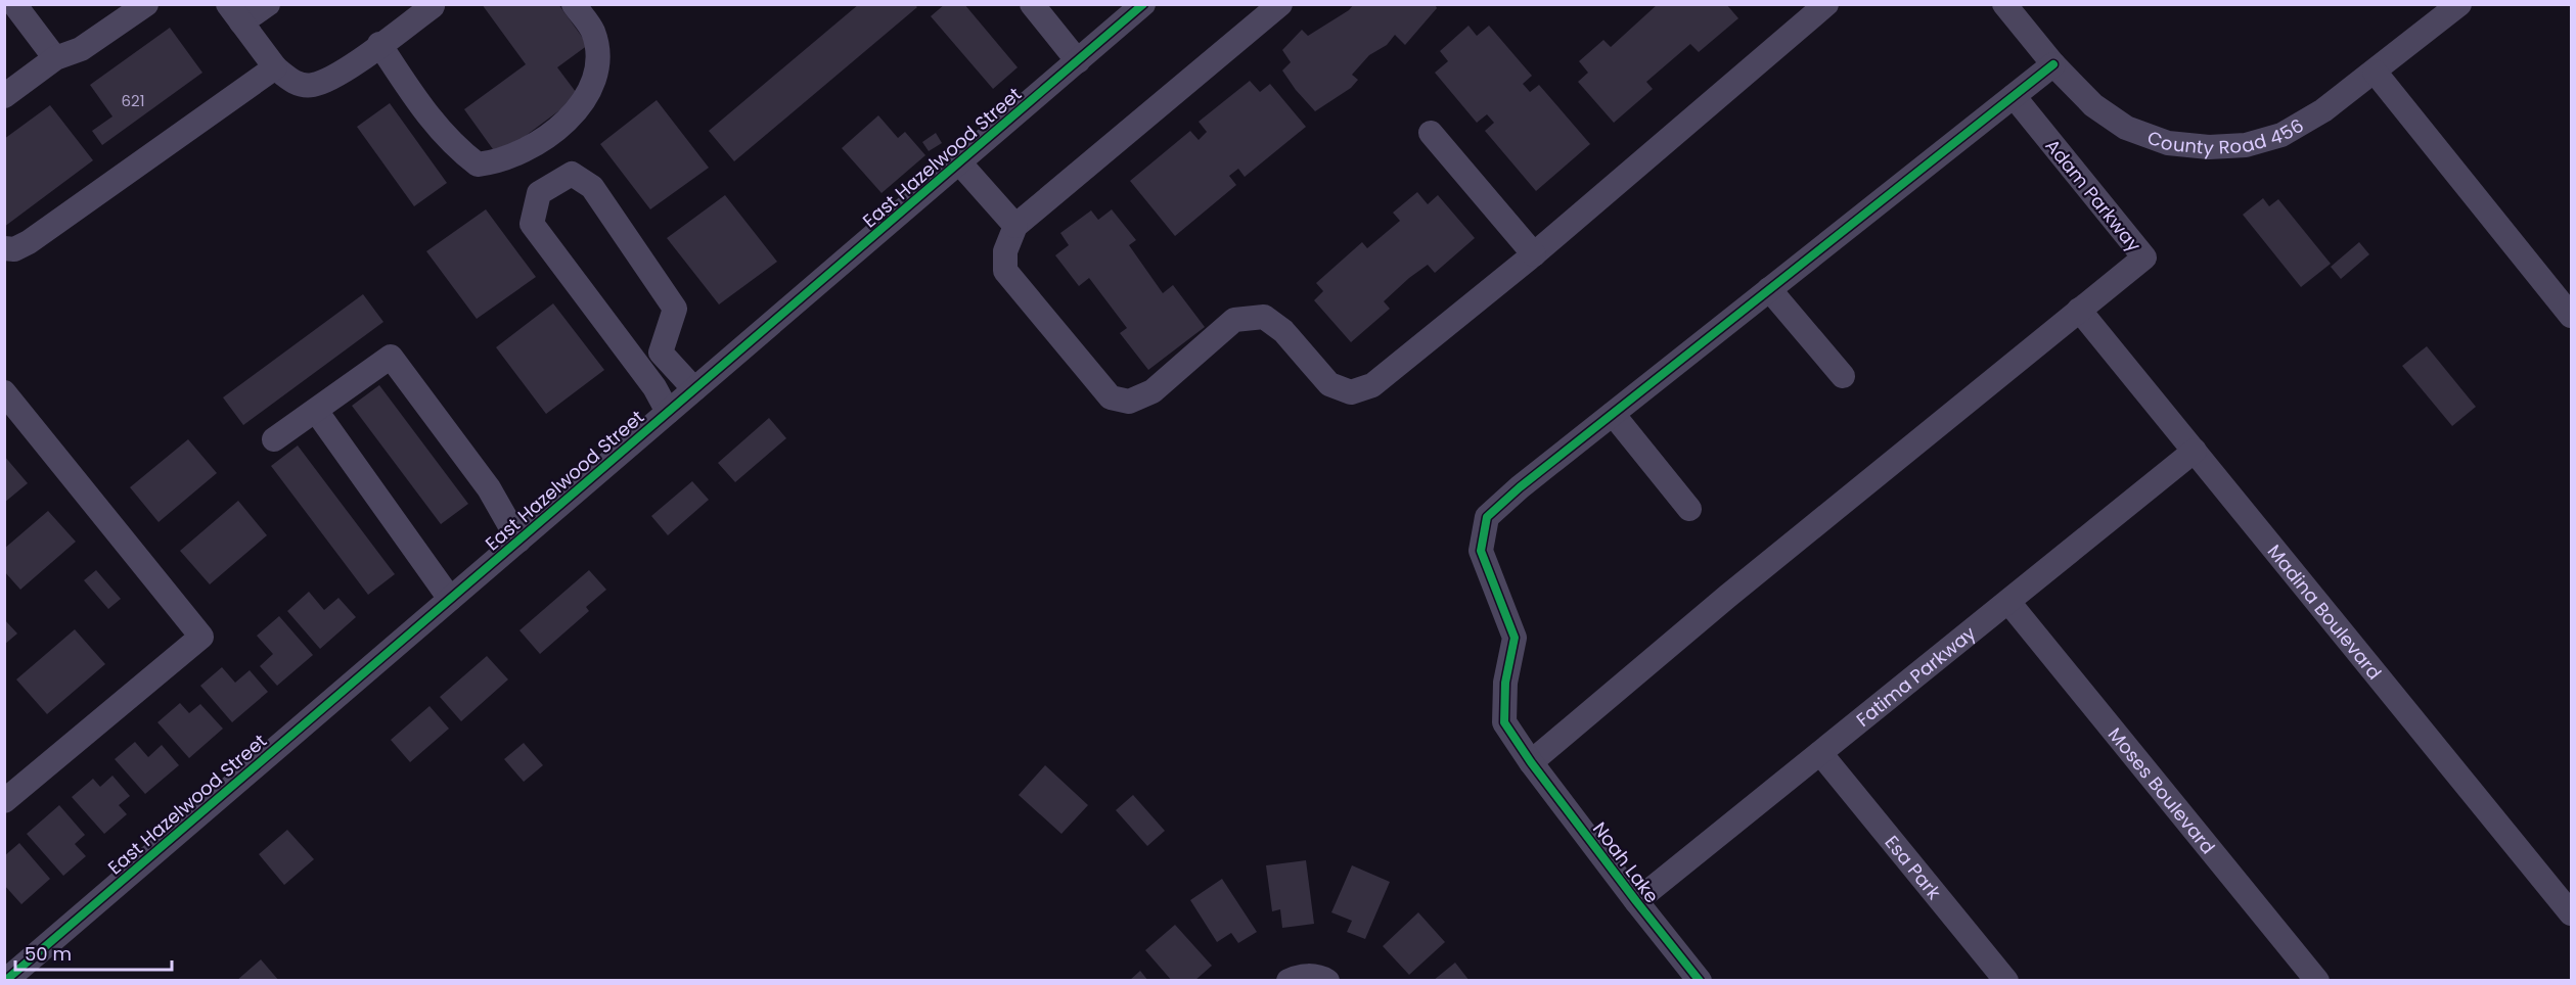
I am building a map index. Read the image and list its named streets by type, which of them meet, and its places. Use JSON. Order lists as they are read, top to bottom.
{
  "streets": {
    "street": [
      "County Road 456",
      "East Hazelwood Street",
      "Adam Parkway",
      "Madina Boulevard",
      "Fatima Parkway",
      "Moses Boulevard",
      "Noah Lake",
      "Esa Park"
    ]
  },
  "crossings": [
    ["County Road 456", "Noah Lake"],
    ["Adam Parkway", "Madina Boulevard"],
    ["Adam Parkway", "Noah Lake"],
    ["Madina Boulevard", "Fatima Parkway"],
    ["Fatima Parkway", "Moses Boulevard"],
    ["Fatima Parkway", "Noah Lake"],
    ["Fatima Parkway", "Esa Park"]
  ],
  "house_numbers": ["621"],
  "scale_bar": "50 m"
}
